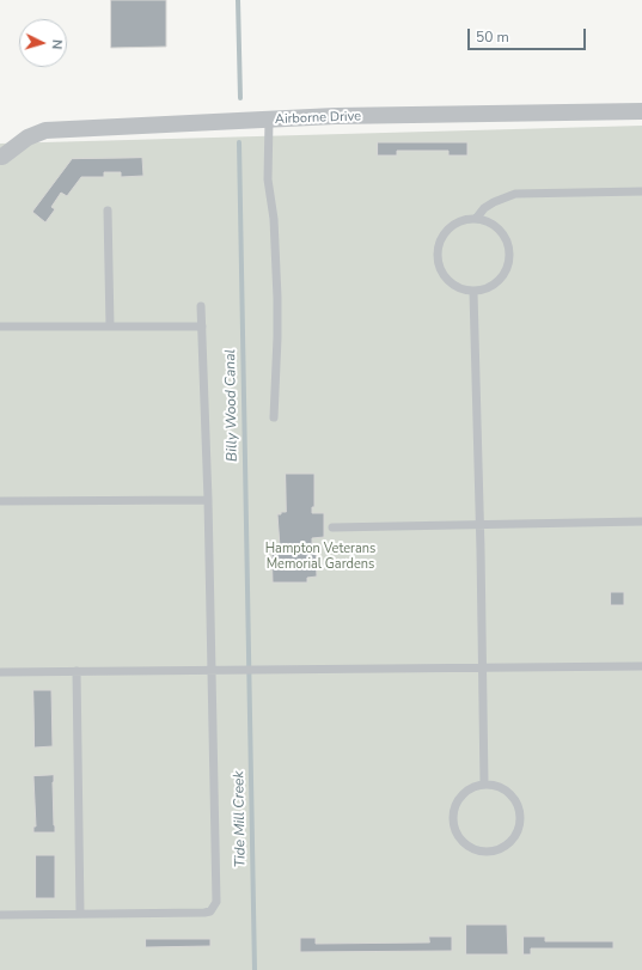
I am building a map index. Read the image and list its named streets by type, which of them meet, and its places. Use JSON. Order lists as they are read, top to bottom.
{
  "streets": {
    "street": ["Airborne Drive"]
  },
  "water": ["Billy Wood Canal", "Tide Mill Creek"],
  "parks": ["Hampton Veterans Memorial Gardens"],
  "scale_bar": "50 m",
  "north": "right"
}
